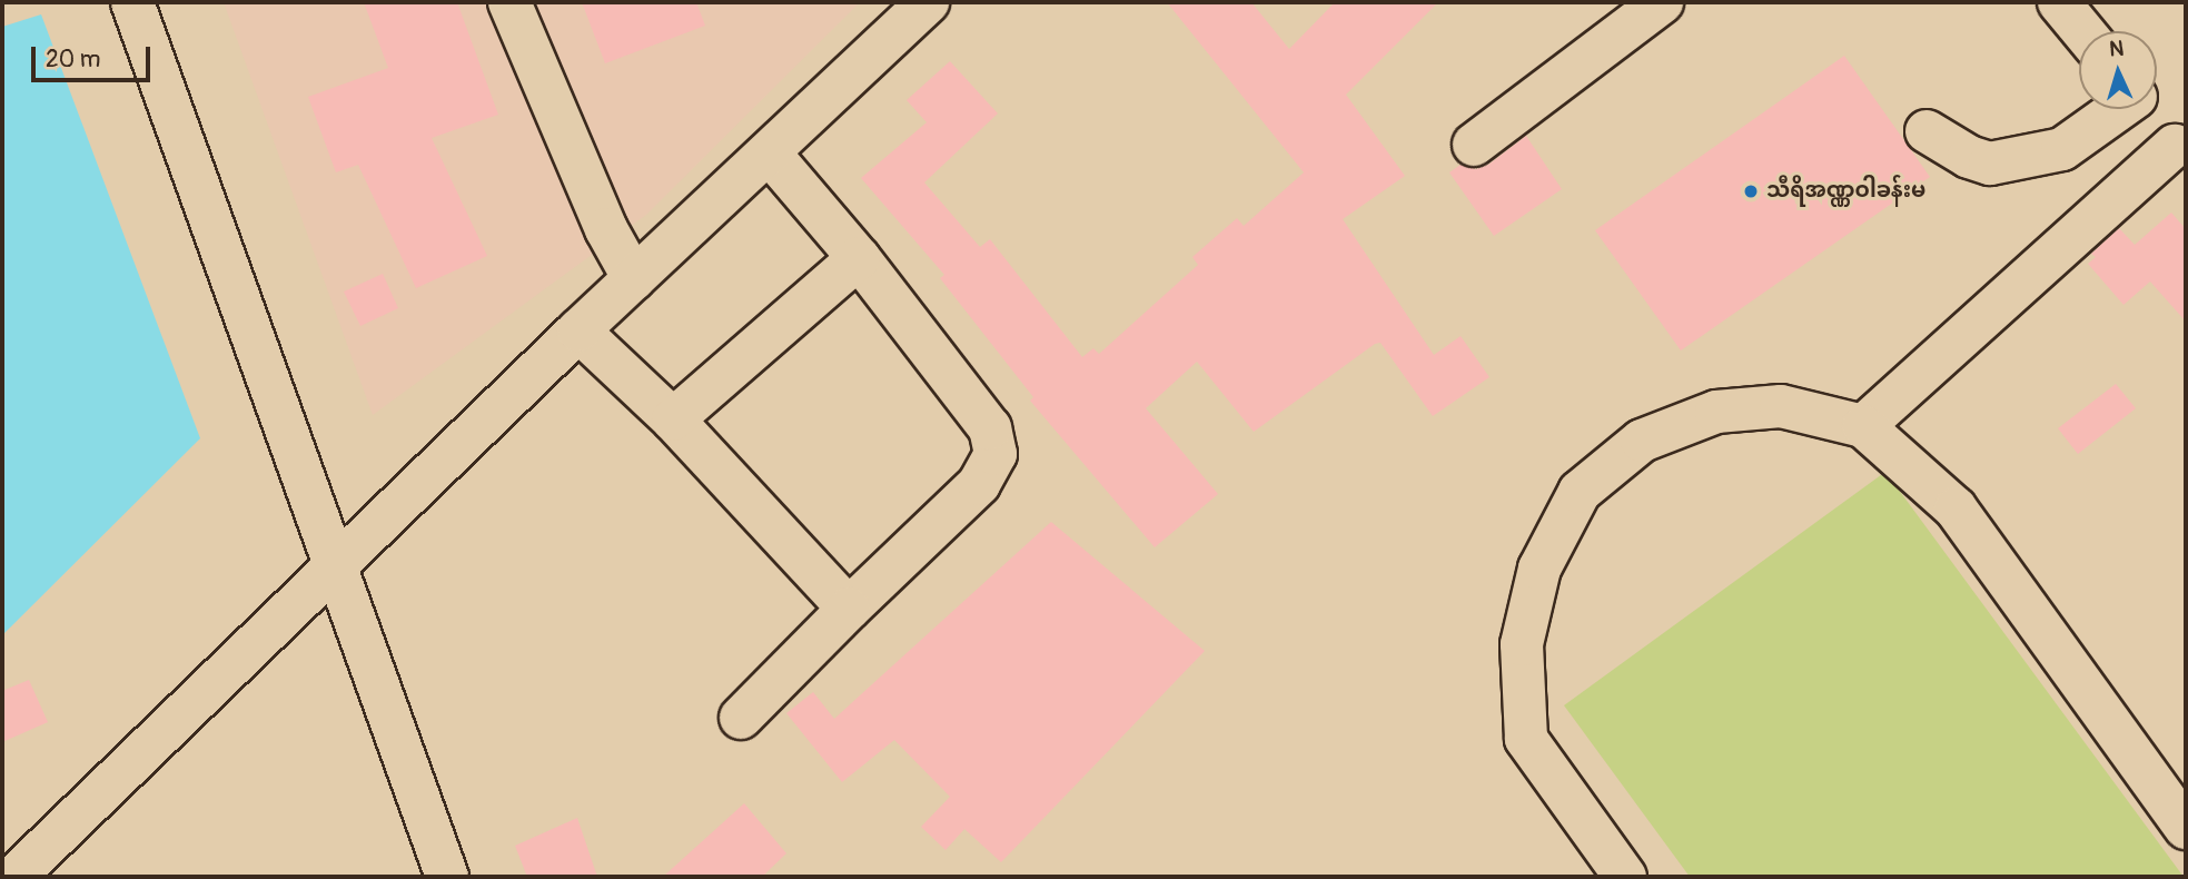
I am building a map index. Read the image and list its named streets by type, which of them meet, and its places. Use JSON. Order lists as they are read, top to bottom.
{
  "places": ["သီရိအဏ္ဏဝါခန်းမ"],
  "scale_bar": "20 m",
  "north": "top"
}
